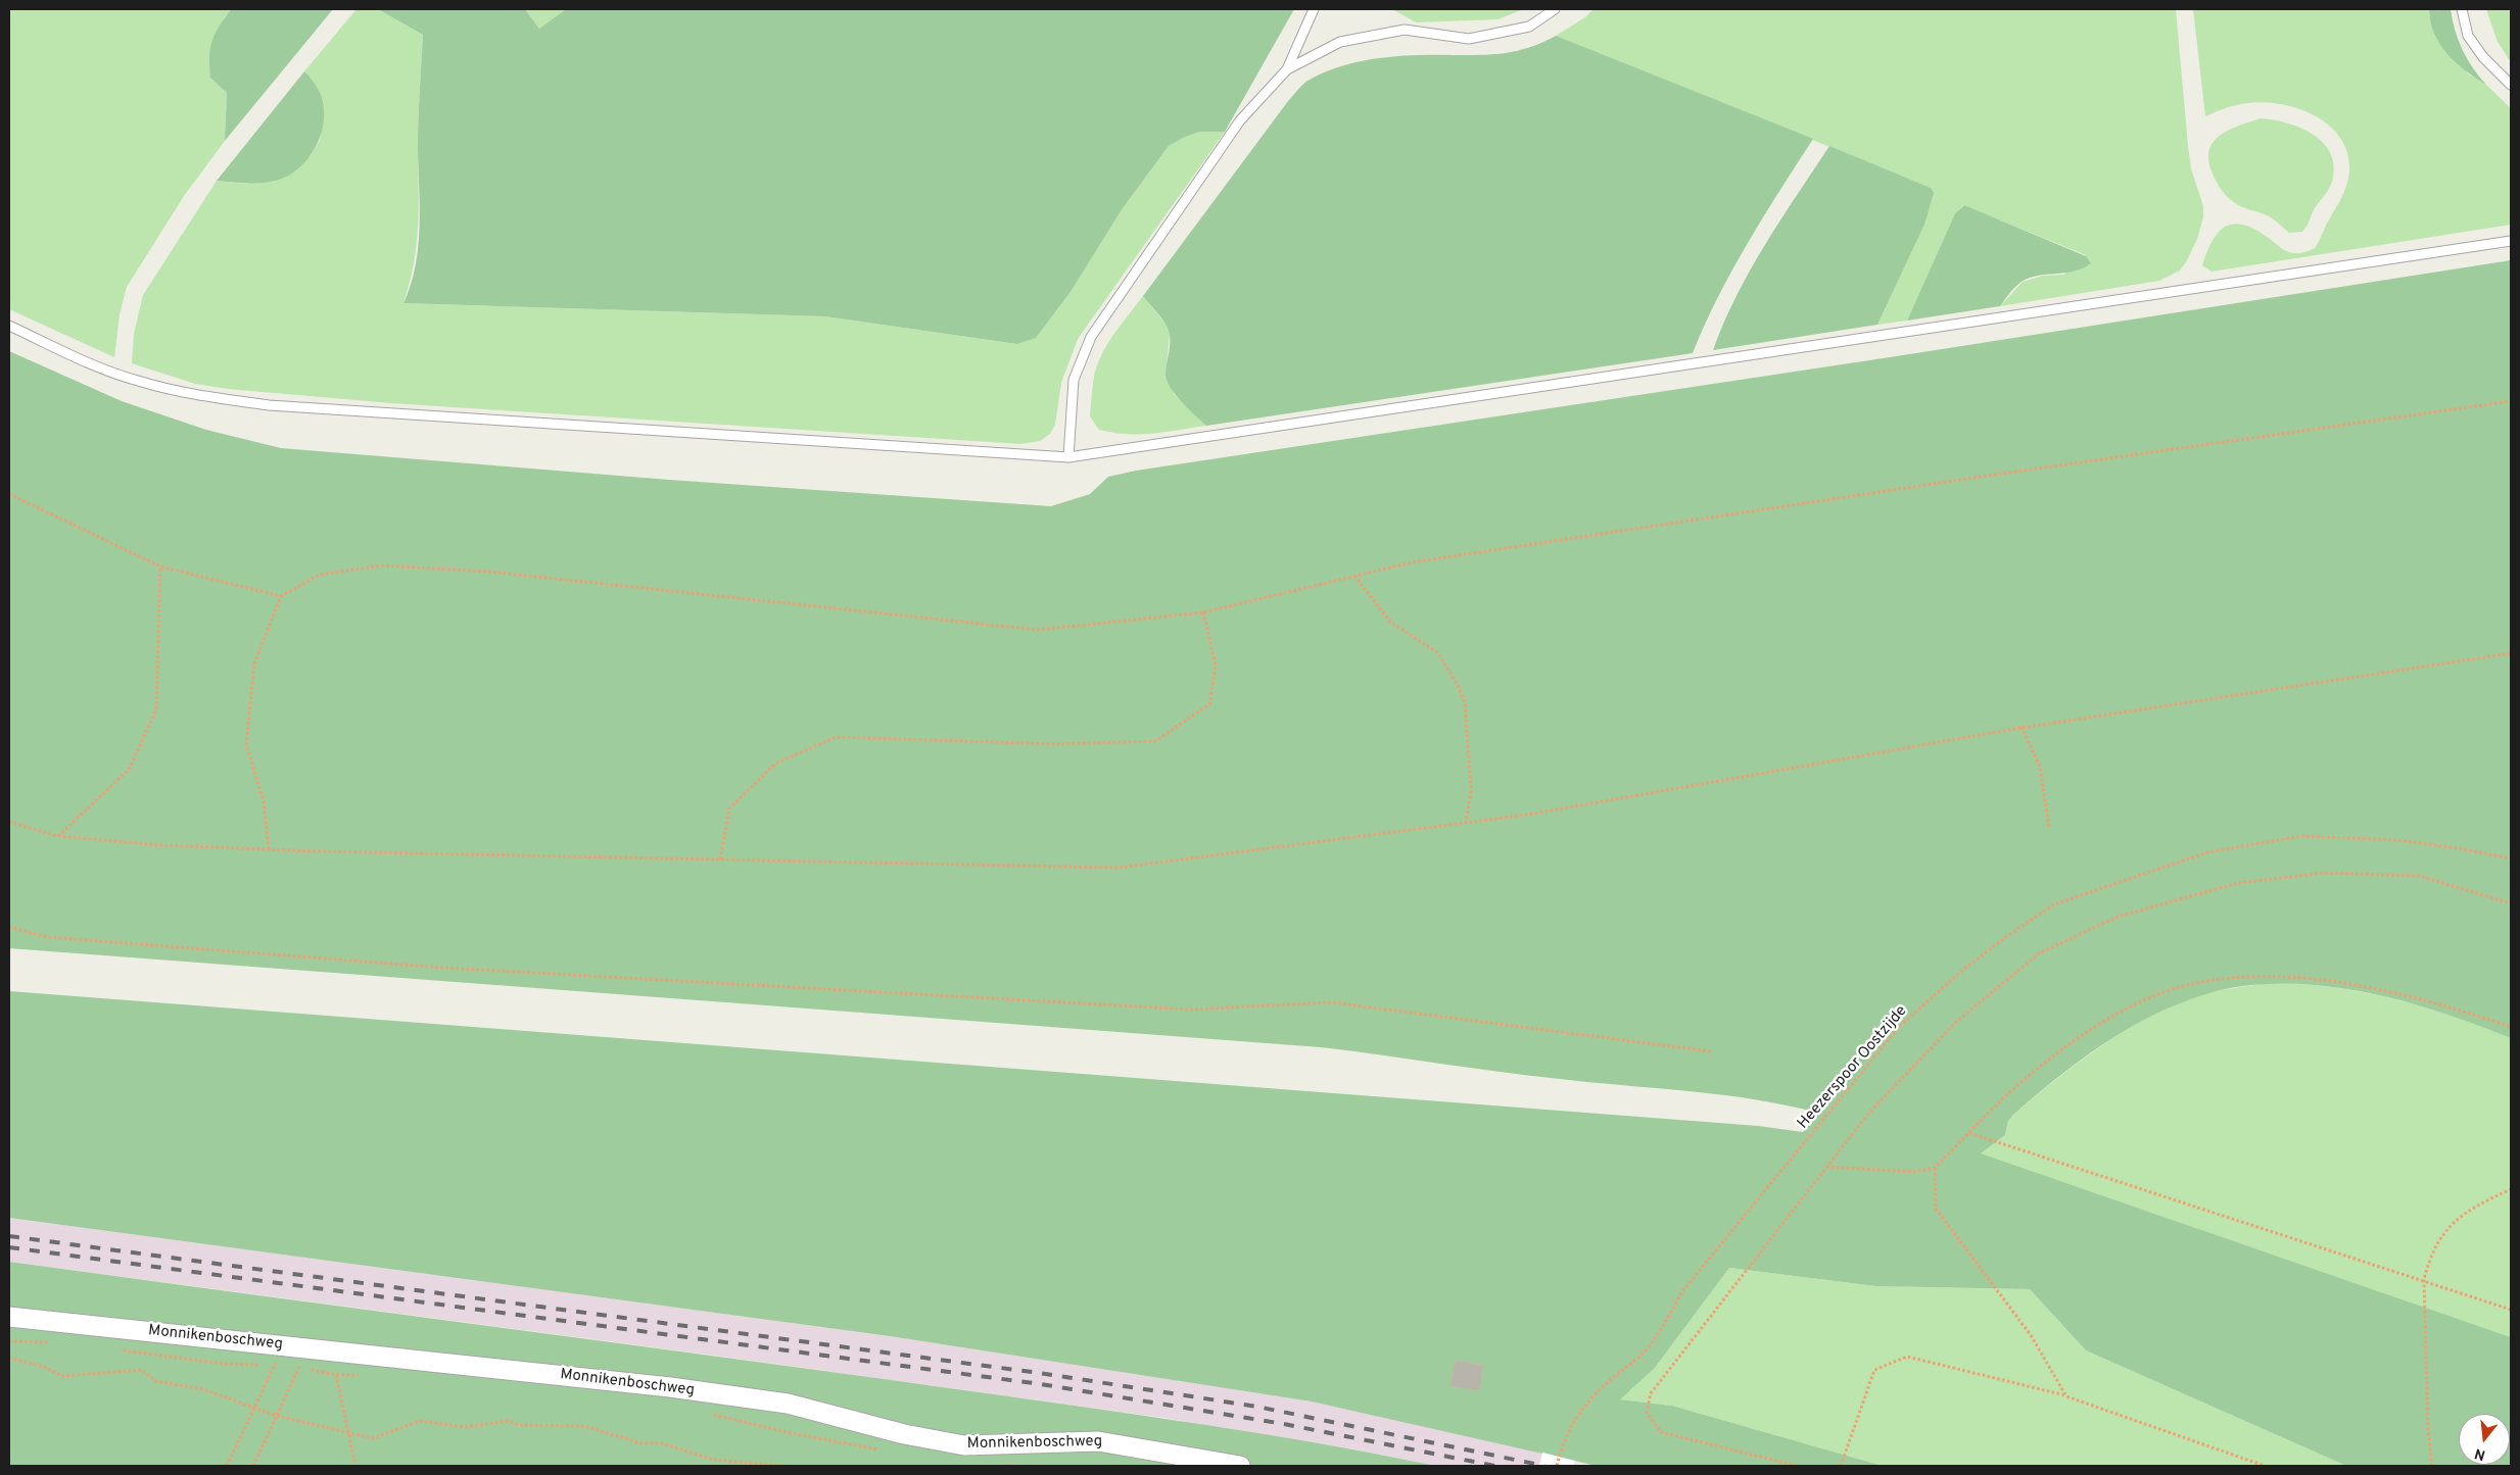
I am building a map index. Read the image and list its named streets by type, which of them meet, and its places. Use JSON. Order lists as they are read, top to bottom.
{
  "streets": {
    "street": ["Monnikenboschweg"],
    "path": ["Heezerspoor Oostzijde"]
  },
  "north": "bottom"
}
